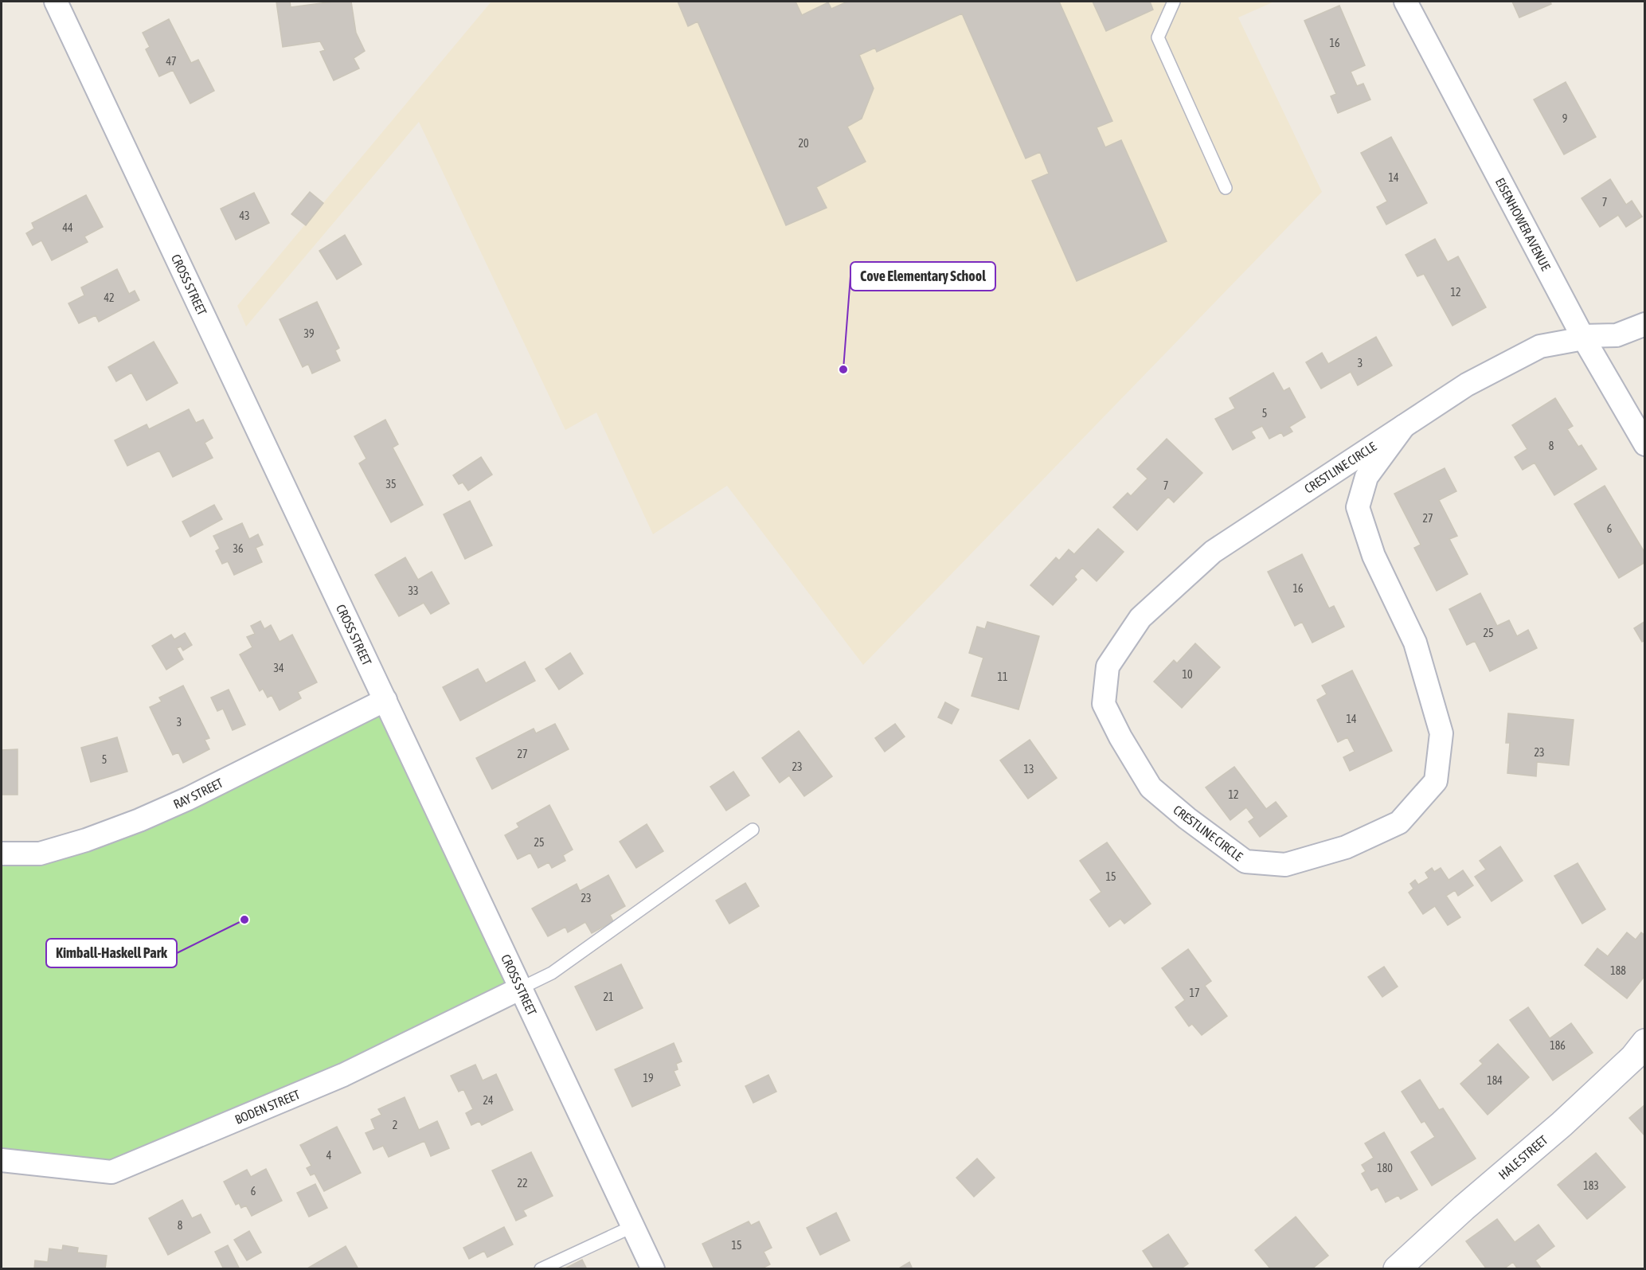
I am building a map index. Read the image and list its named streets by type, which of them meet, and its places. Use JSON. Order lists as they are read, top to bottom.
{
  "streets": {
    "main road": ["HALE STREET"],
    "street": [
      "EISENHOWER AVENUE",
      "CROSS STREET",
      "CRESTLINE CIRCLE",
      "RAY STREET",
      "BODEN STREET"
    ]
  },
  "crossings": [
    ["EISENHOWER AVENUE", "CRESTLINE CIRCLE"],
    ["CROSS STREET", "RAY STREET"],
    ["CROSS STREET", "BODEN STREET"]
  ],
  "places": ["Cove Elementary School", "Kimball-Haskell Park"],
  "house_numbers": [
    "16",
    "47",
    "9",
    "20",
    "14",
    "7",
    "43",
    "44",
    "12",
    "42",
    "39",
    "3",
    "5",
    "8",
    "35",
    "7",
    "27",
    "6",
    "36",
    "16",
    "33",
    "25",
    "34",
    "10",
    "11",
    "14",
    "3",
    "23",
    "27",
    "5",
    "23",
    "13",
    "12",
    "25",
    "15",
    "23",
    "188",
    "17",
    "21",
    "186",
    "19",
    "184",
    "24",
    "2",
    "4",
    "180",
    "22",
    "183",
    "6",
    "8",
    "15"
  ]
}
